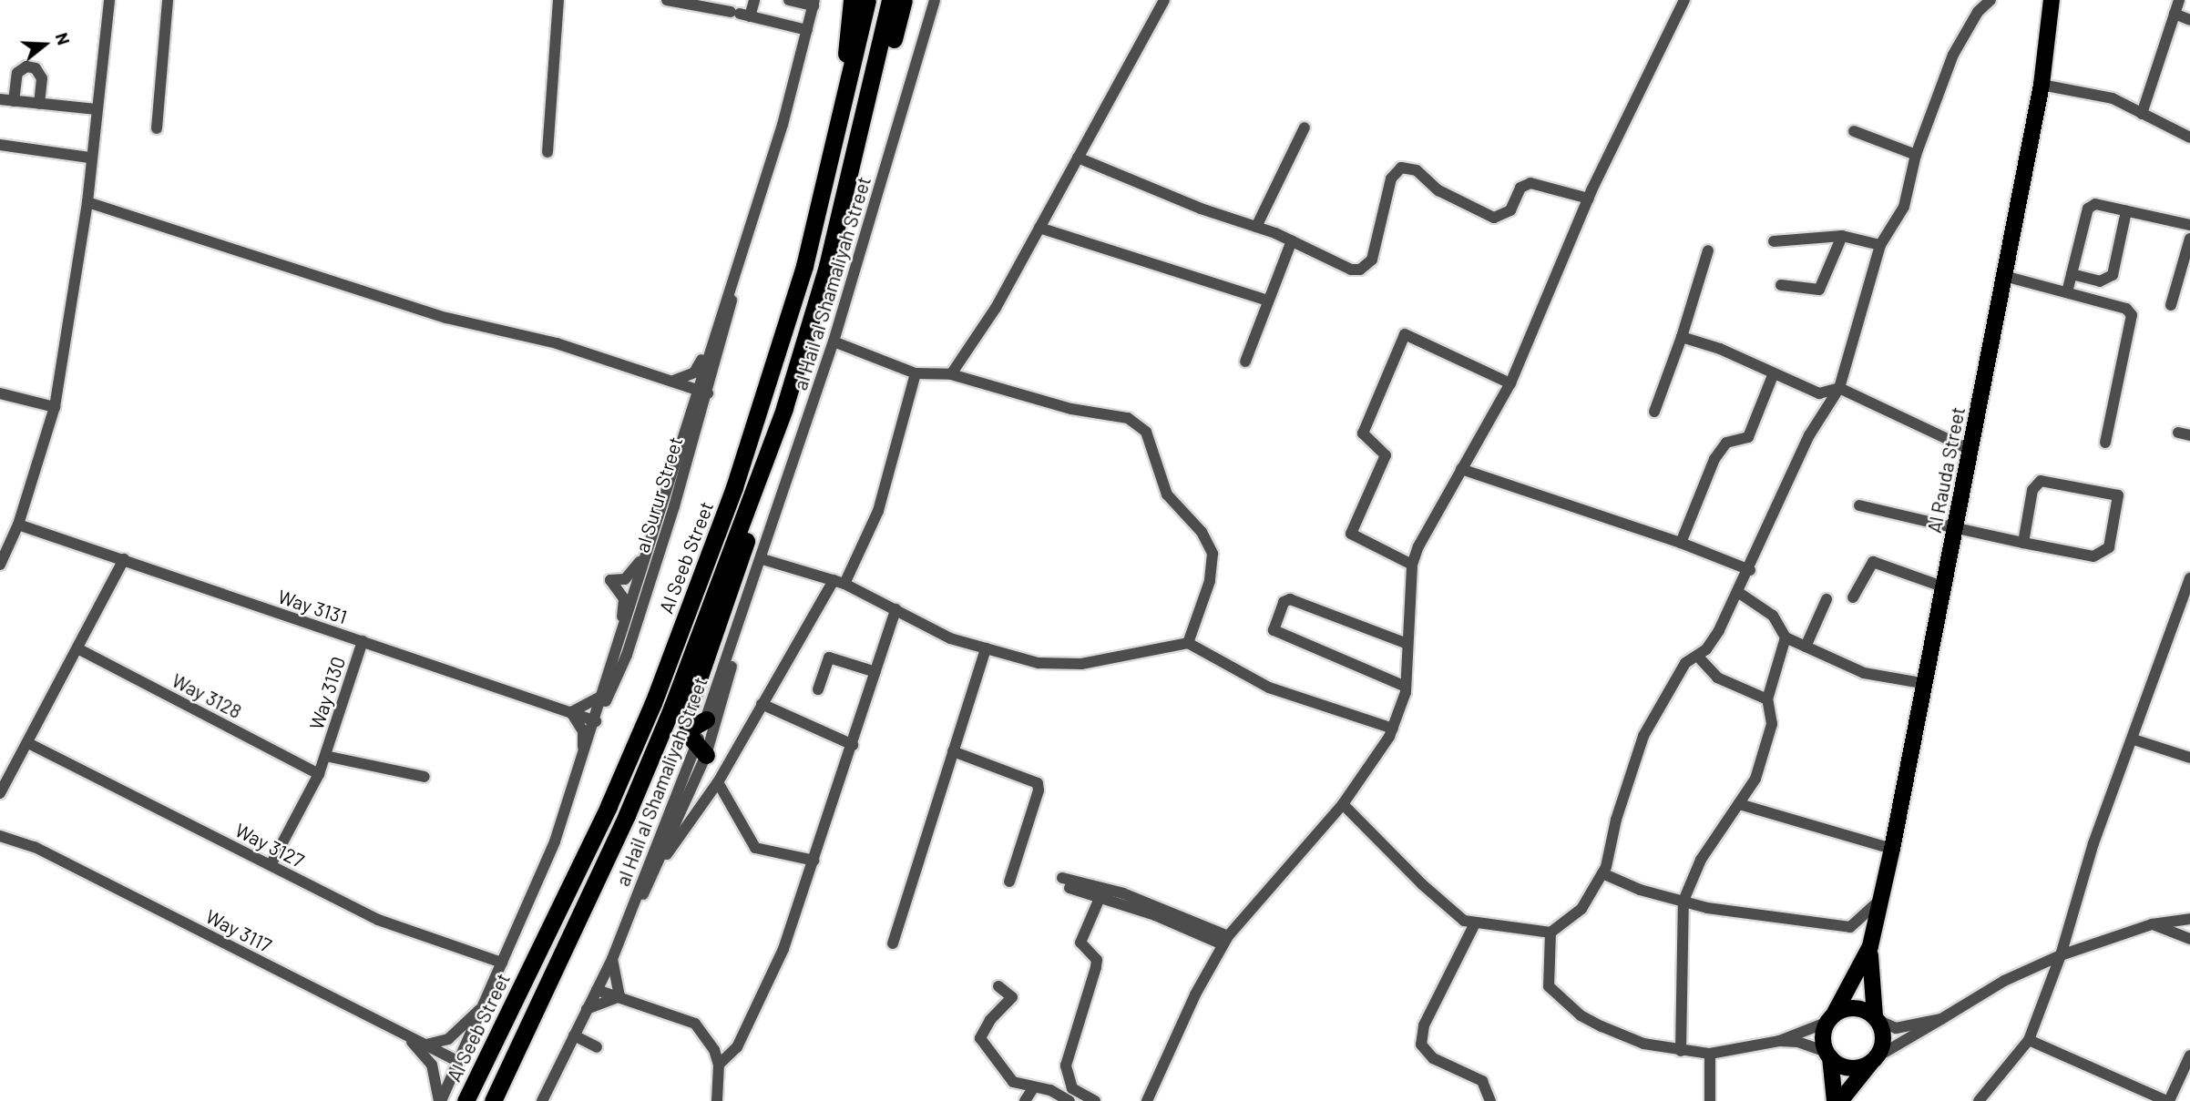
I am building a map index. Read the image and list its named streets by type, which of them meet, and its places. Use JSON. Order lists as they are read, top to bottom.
{
  "streets": {
    "highway": ["Al Seeb Street"],
    "main road": ["Al Rauda Street"],
    "street": [
      "al Hail al Shamaliyah Street",
      "al Surur Street",
      "Way 3131",
      "Way 3130",
      "Way 3128",
      "Way 3127",
      "Way 3117"
    ]
  },
  "crossings": [
    ["al Surur Street", "Way 3131"],
    ["al Surur Street", "Way 3127"],
    ["al Surur Street", "Way 3117"],
    ["Way 3131", "Way 3130"],
    ["Way 3130", "Way 3128"],
    ["Way 3130", "Way 3127"]
  ],
  "north": "right"
}
